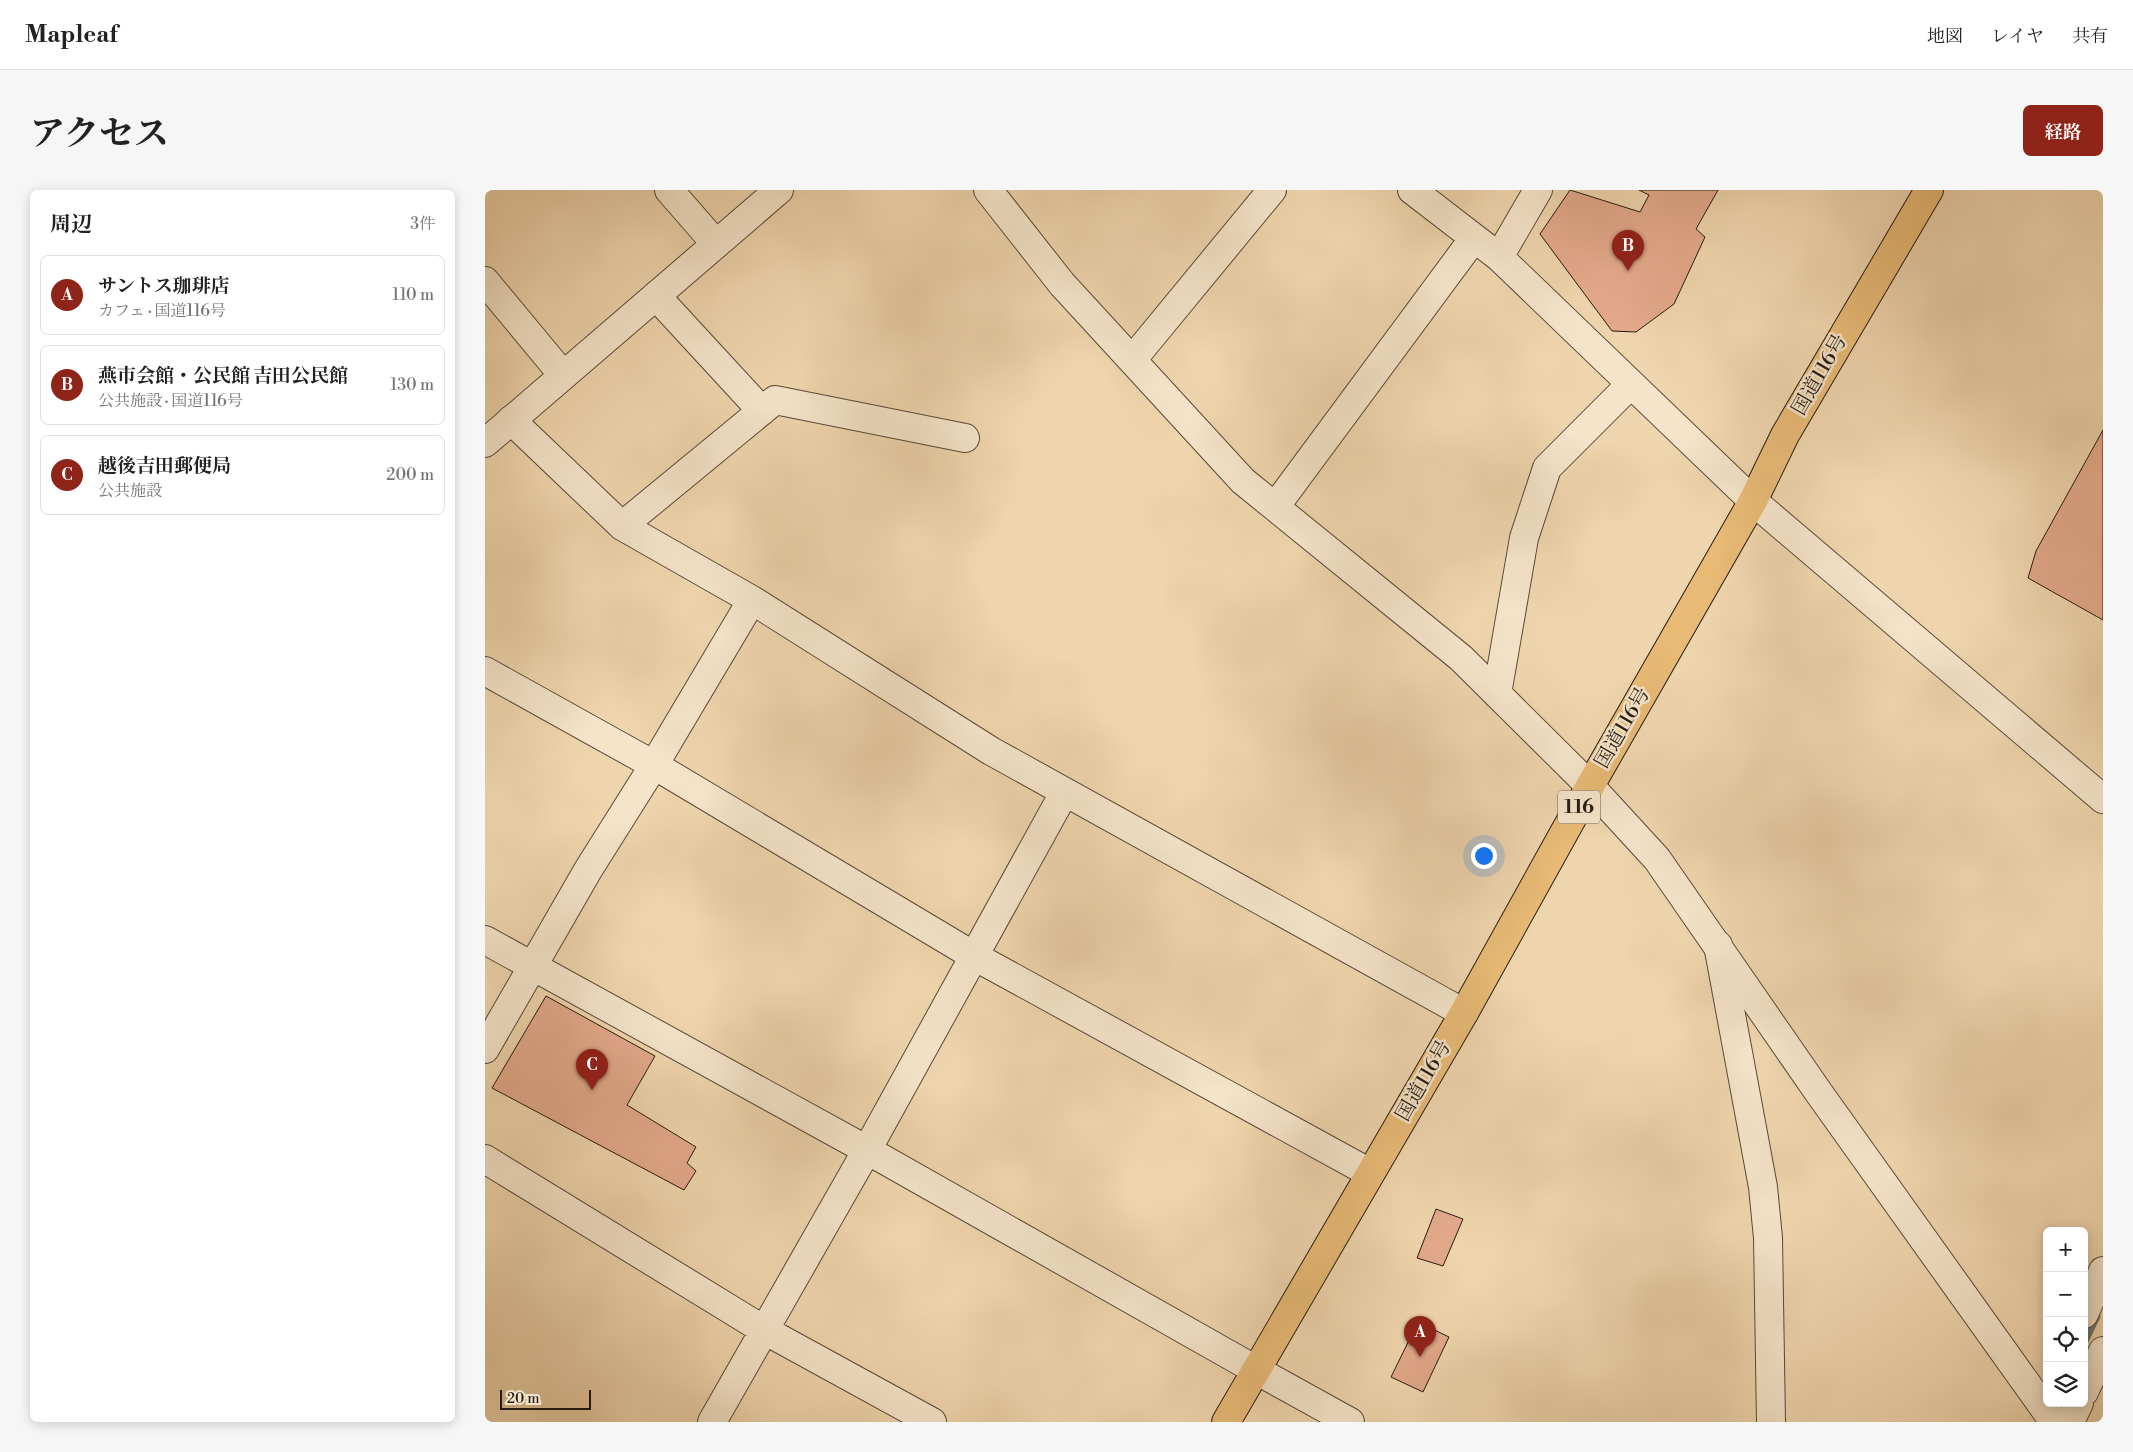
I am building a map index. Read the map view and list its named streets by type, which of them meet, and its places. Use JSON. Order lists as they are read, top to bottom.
{
  "streets": {
    "highway": ["国道116号", "116"]
  },
  "scale_bar": "20 m",
  "page": {
    "header": "Mapleaf",
    "nav": ["地図", "レイヤ", "共有"],
    "title": "アクセス",
    "buttons": "経路",
    "heading": ["周辺", "3件"],
    "pins": ["B", "C", "A"],
    "list": [
      {
        "mark": "A",
        "name": "サントス珈琲店",
        "note": "カフェ · 国道116号",
        "value": "110 m"
      },
      {
        "mark": "B",
        "name": "燕市会館・公民館 吉田公民館",
        "note": "公共施設 · 国道116号",
        "value": "130 m"
      },
      {
        "mark": "C",
        "name": "越後吉田郵便局",
        "note": "公共施設",
        "value": "200 m"
      }
    ],
    "map_buttons": ["+", "−"],
    "scale": "20 m"
  }
}
